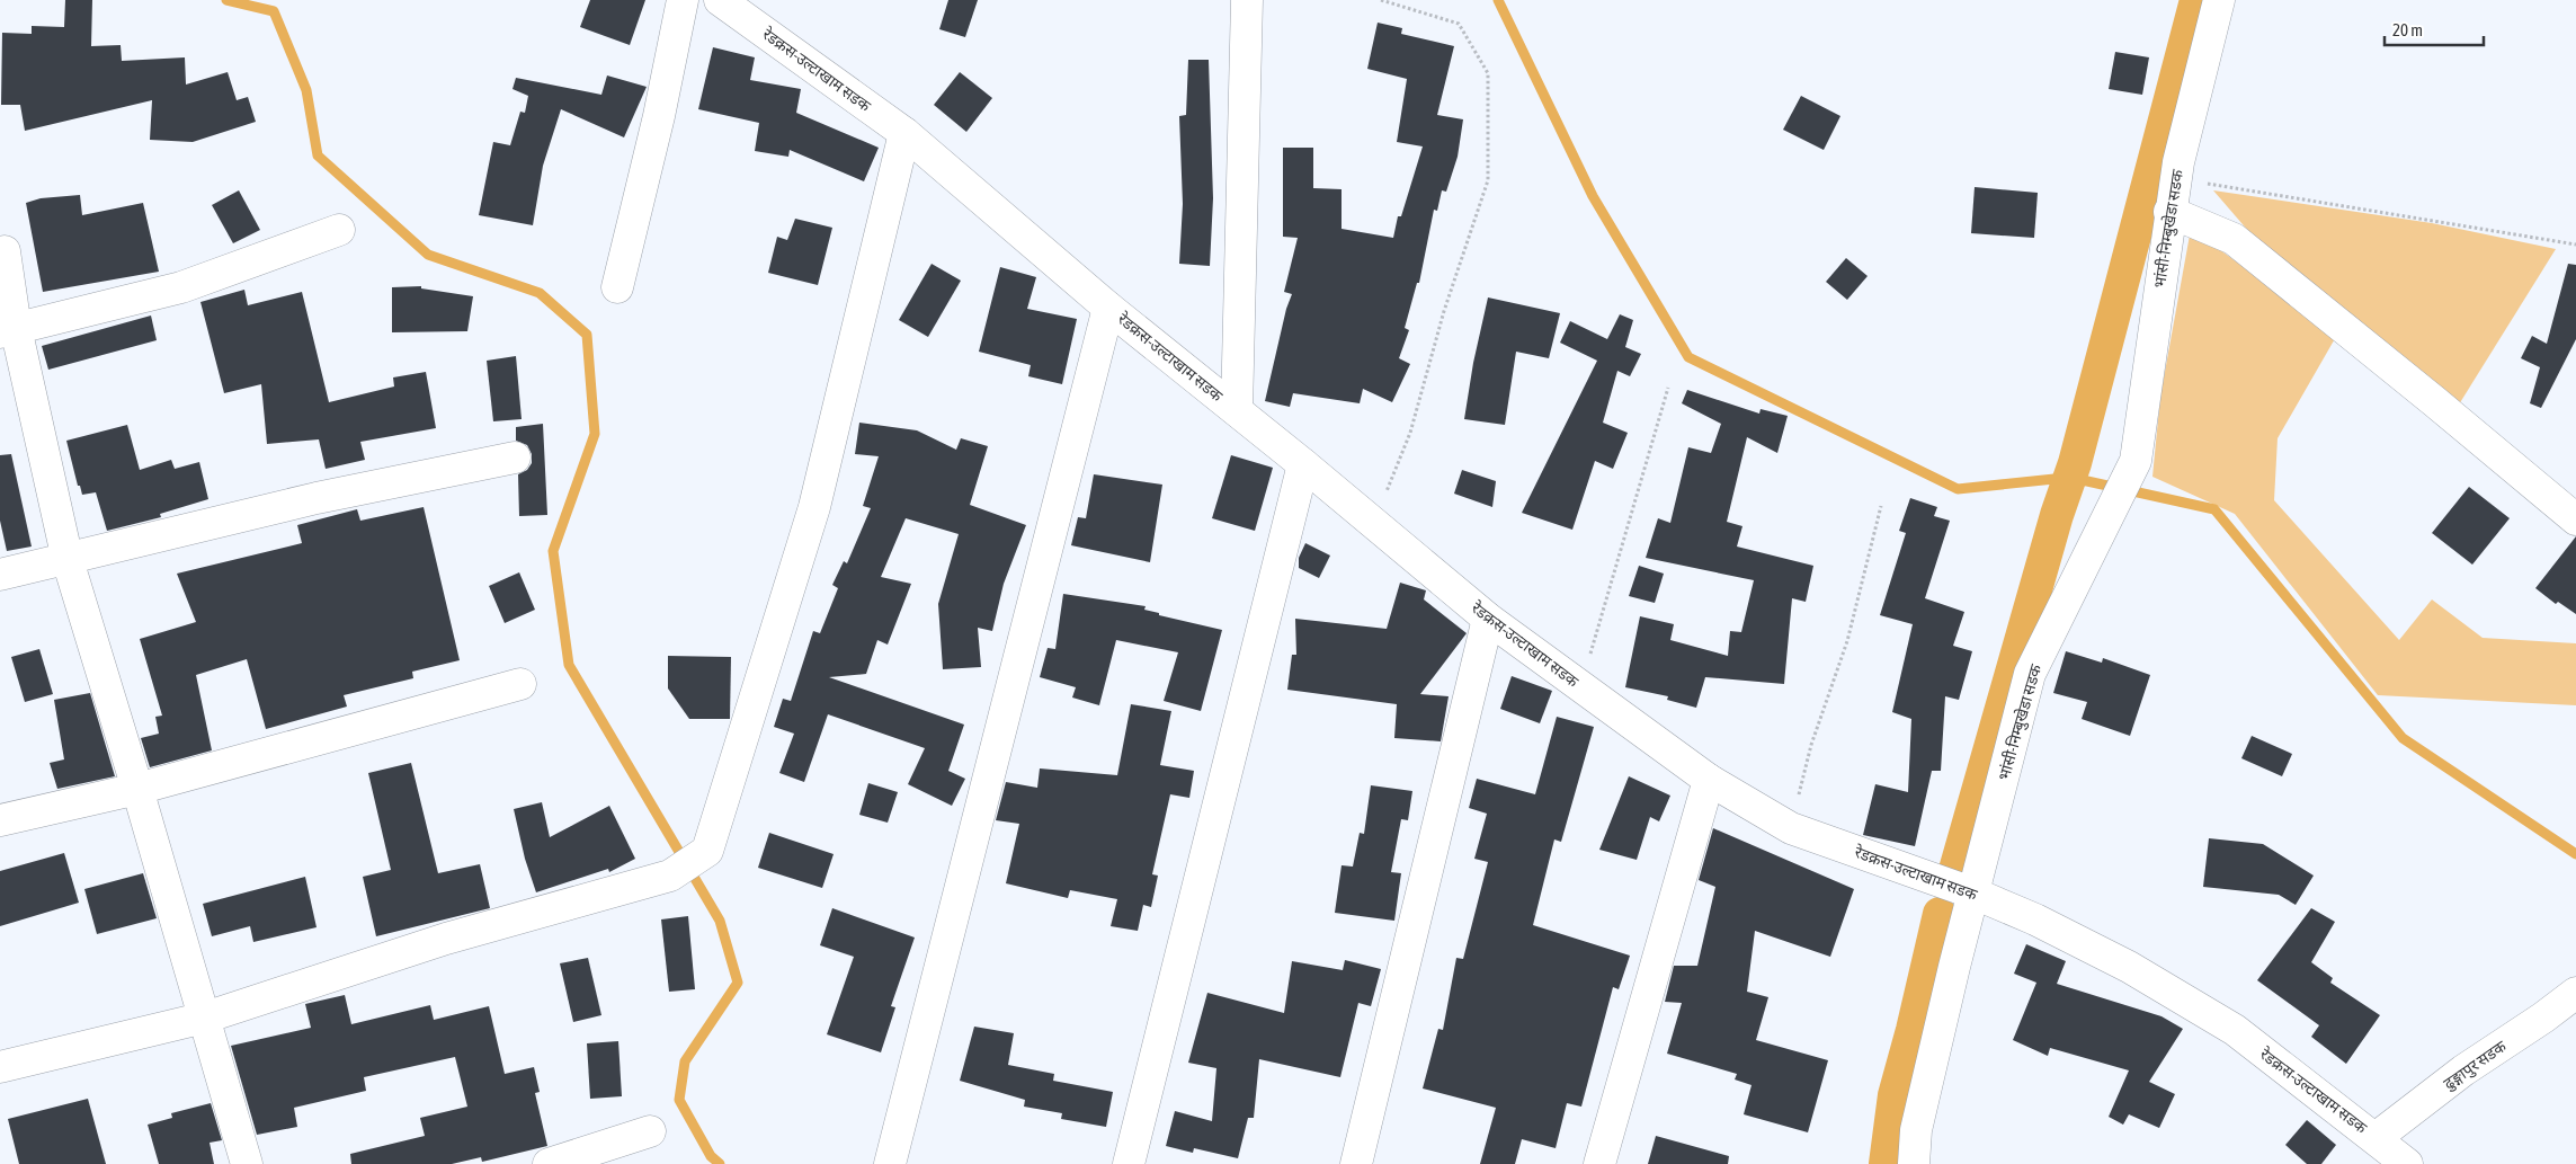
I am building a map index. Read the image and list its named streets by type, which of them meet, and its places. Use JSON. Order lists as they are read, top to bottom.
{
  "streets": {
    "street": ["रेडक्रस-उल्टाखाम सडक", "भांसी-निम्बुखेडा सडक", "ढुङ्गापुर सडक"]
  },
  "crossings": [
    ["रेडक्रस-उल्टाखाम सडक", "भांसी-निम्बुखेडा सडक"],
    ["रेडक्रस-उल्टाखाम सडक", "ढुङ्गापुर सडक"]
  ],
  "scale_bar": "20 m"
}
